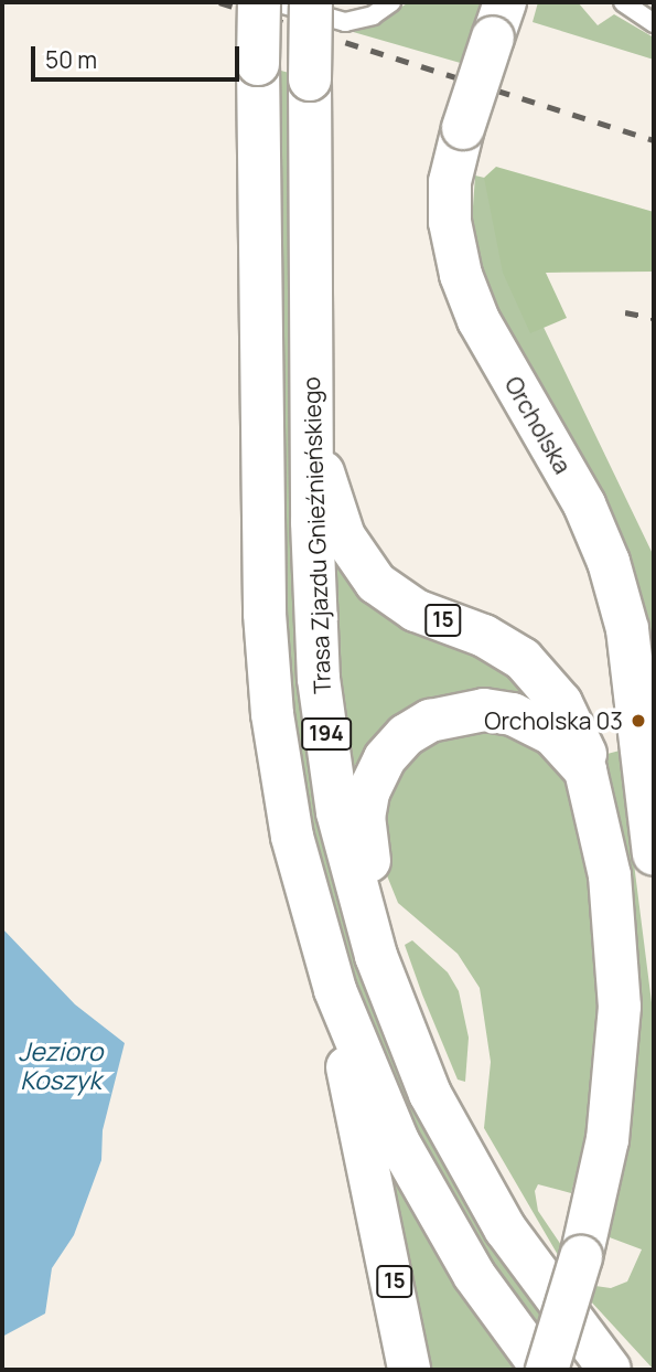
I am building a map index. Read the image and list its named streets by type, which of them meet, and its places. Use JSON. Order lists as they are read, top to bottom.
{
  "streets": {
    "main road": [
      "Orcholska",
      "Trasa Zjazdu Gnieźnieńskiego",
      "15",
      "194"
    ]
  },
  "crossings": [
    ["Trasa Zjazdu Gnieźnieńskiego", "15"]
  ],
  "water": ["Jezioro Koszyk"],
  "places": ["Orcholska 03"],
  "scale_bar": "50 m"
}
